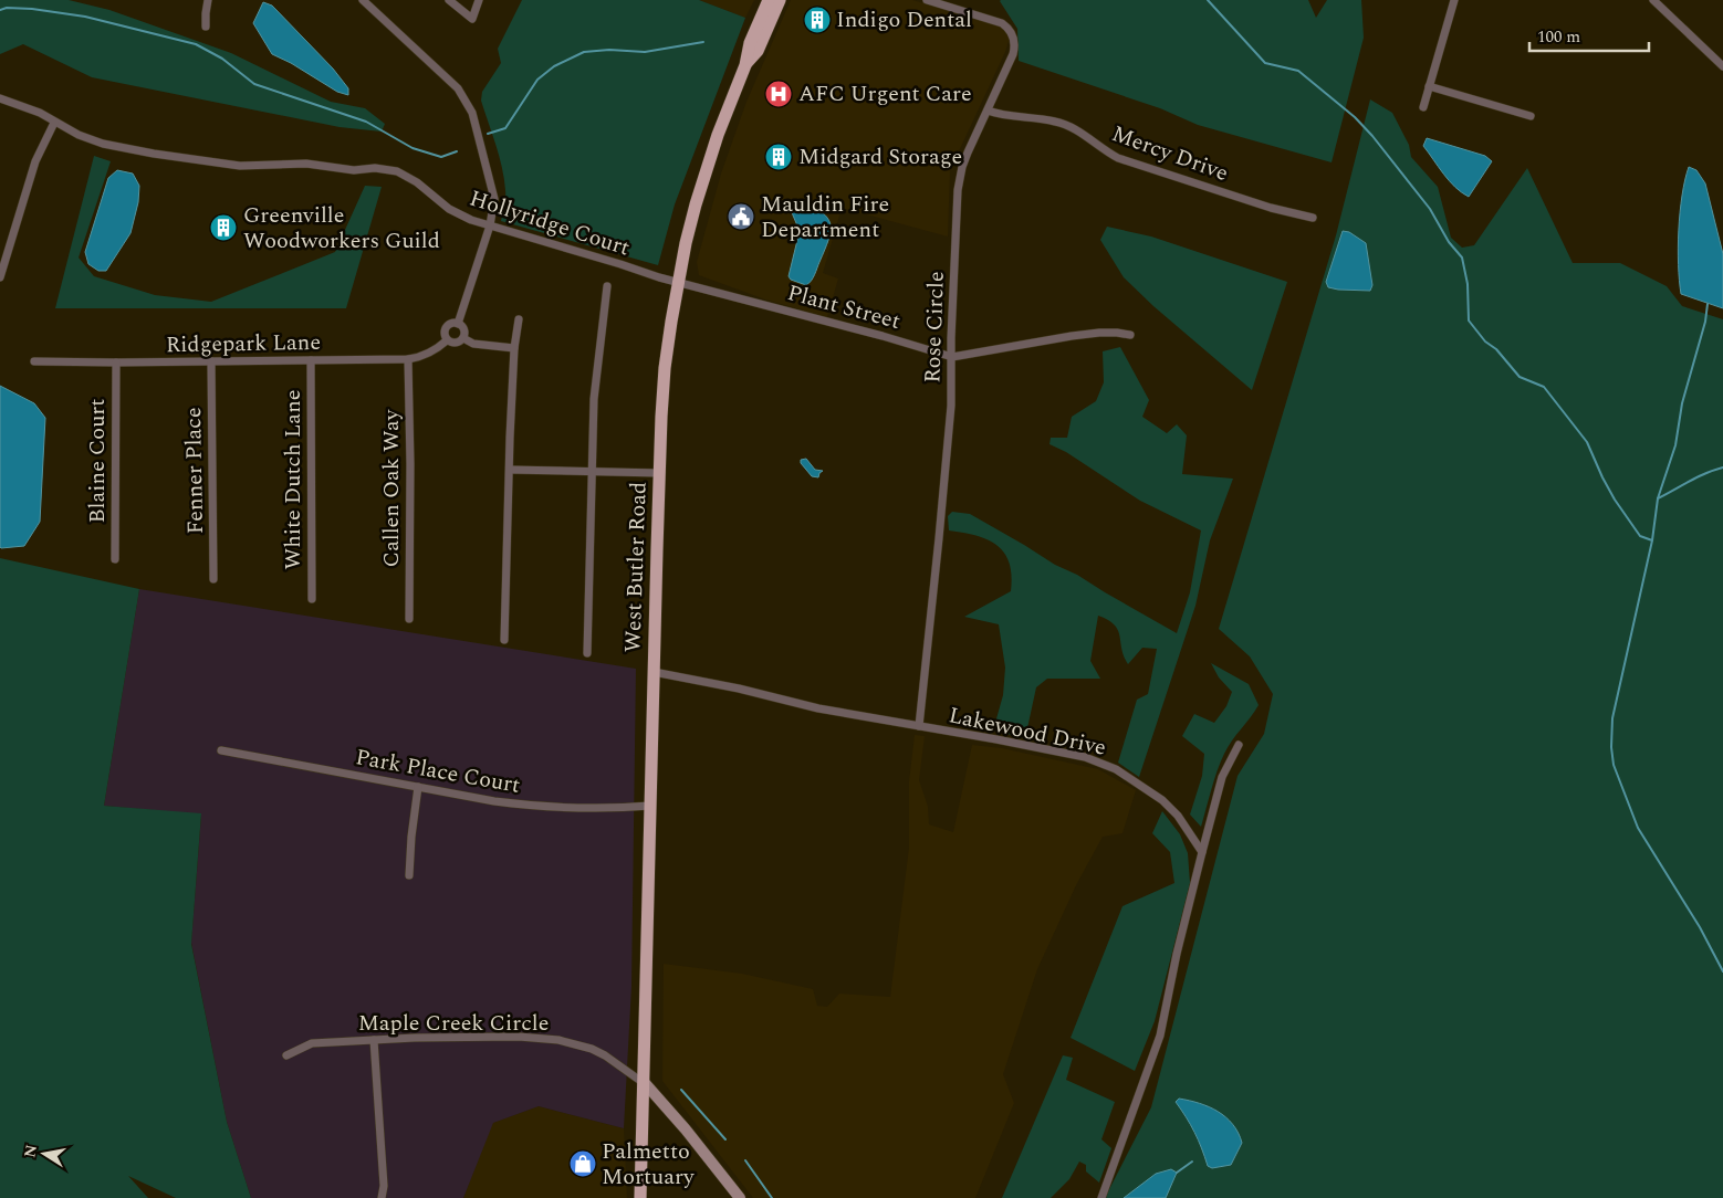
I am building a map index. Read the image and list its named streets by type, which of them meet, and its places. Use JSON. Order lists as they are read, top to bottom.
{
  "streets": {
    "main road": ["West Butler Road"],
    "street": [
      "Mercy Drive",
      "Hollyridge Court",
      "Plant Street",
      "Rose Circle",
      "Ridgepark Lane",
      "Blaine Court",
      "Fenner Place",
      "White Dutch Lane",
      "Callen Oak Way",
      "Lakewood Drive",
      "Park Place Court",
      "Maple Creek Circle"
    ]
  },
  "crossings": [
    ["Mercy Drive", "Rose Circle"],
    ["Hollyridge Court", "Plant Street"],
    ["Hollyridge Court", "West Butler Road"],
    ["Plant Street", "Rose Circle"],
    ["Plant Street", "West Butler Road"],
    ["Rose Circle", "Lakewood Drive"],
    ["Ridgepark Lane", "Blaine Court"],
    ["Ridgepark Lane", "Fenner Place"],
    ["Ridgepark Lane", "White Dutch Lane"],
    ["Ridgepark Lane", "Callen Oak Way"],
    ["West Butler Road", "Lakewood Drive"],
    ["West Butler Road", "Park Place Court"],
    ["West Butler Road", "Maple Creek Circle"]
  ],
  "places": {
    "building": ["Indigo Dental", "Midgard Storage", "Greenville Woodworkers Guild"],
    "hospital": ["AFC Urgent Care"],
    "public building": ["Mauldin Fire Department"],
    "shop": ["Palmetto Mortuary"]
  },
  "scale_bar": "100 m",
  "north": "left"
}
